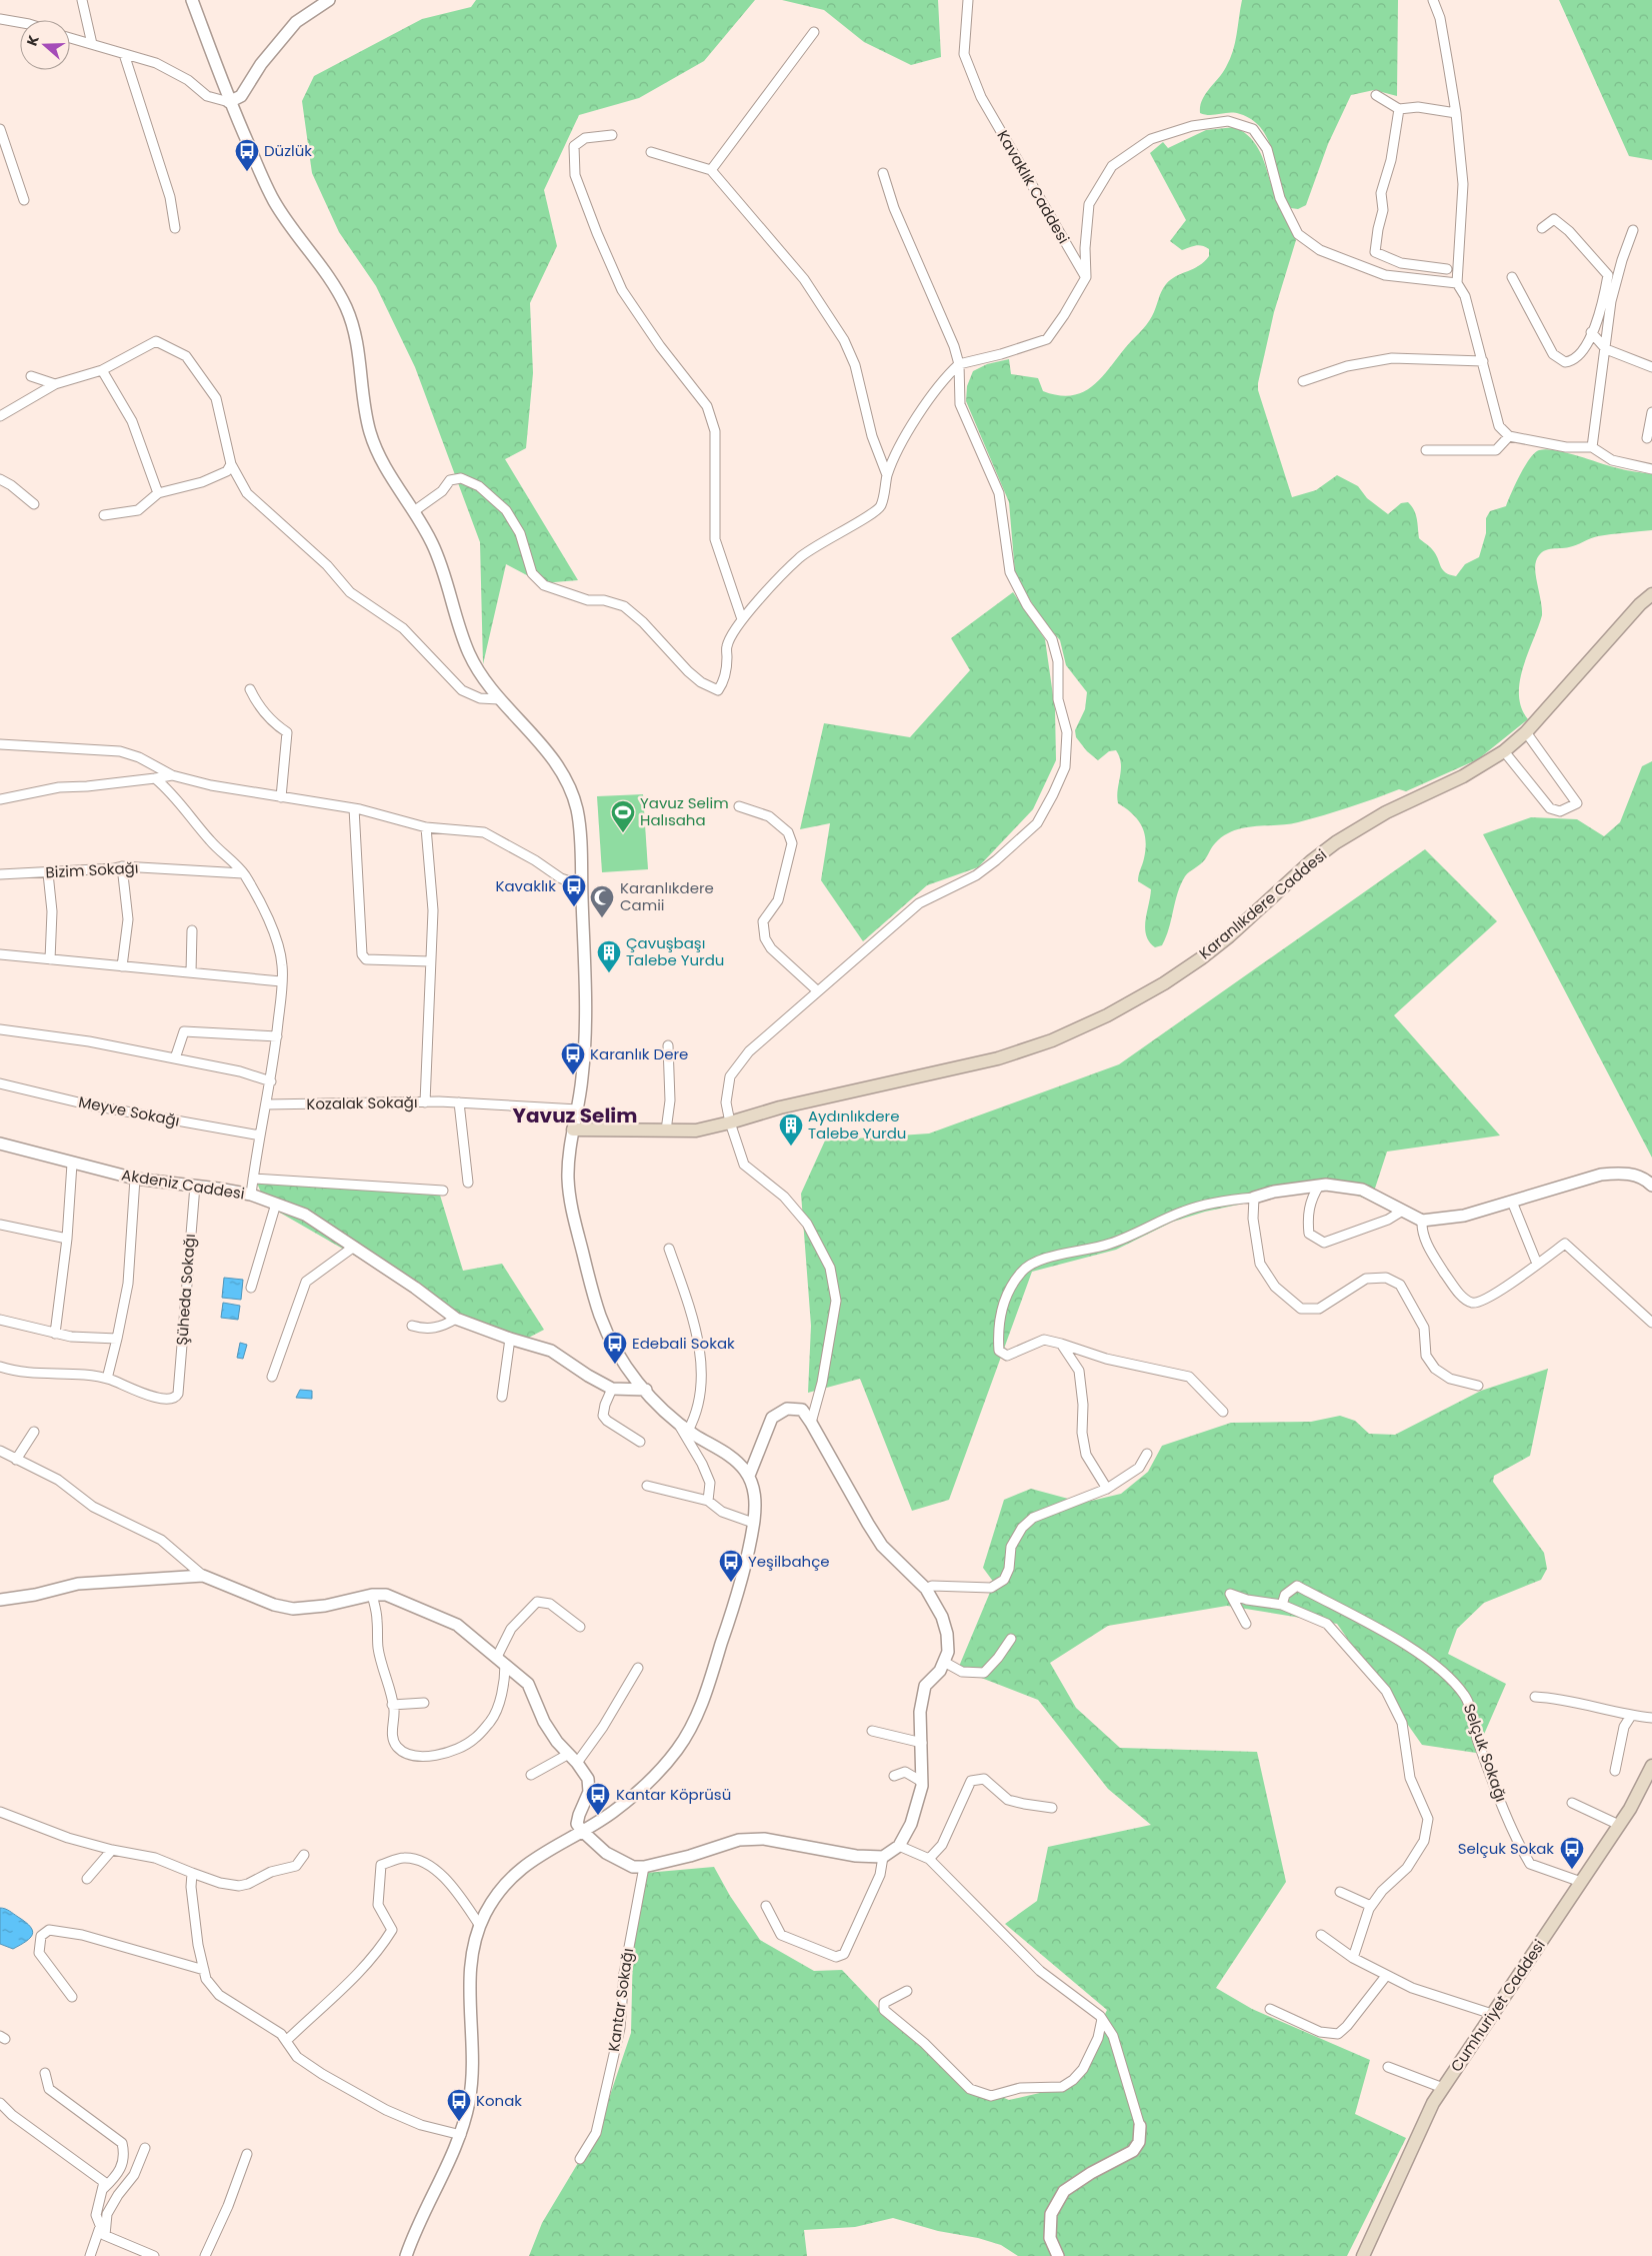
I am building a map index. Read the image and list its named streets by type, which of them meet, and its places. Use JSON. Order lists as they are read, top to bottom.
{
  "streets": {
    "main road": ["Karanlıkdere Caddesi", "Cumhuriyet Caddesi"],
    "street": [
      "Kavaklık Caddesi",
      "Bizim Sokağı",
      "Kozalak Sokağı",
      "Meyve Sokağı",
      "Akdeniz Caddesi",
      "Şüheda Sokağı",
      "Selçuk Sokağı",
      "Kantar Sokağı"
    ]
  },
  "crossings": [
    ["Akdeniz Caddesi", "Şüheda Sokağı"],
    ["Selçuk Sokağı", "Cumhuriyet Caddesi"]
  ],
  "districts": ["Yavuz Selim"],
  "places": {
    "bus stop": [
      "Düzlük",
      "Kavaklık",
      "Karanlık Dere",
      "Edebali Sokak",
      "Yeşilbahçe",
      "Kantar Köprüsü",
      "Selçuk Sokak",
      "Konak"
    ],
    "sports": ["Yavuz Selim Halısaha"],
    "mosque": ["Karanlıkdere Camii"],
    "building": ["Çavuşbaşı Talebe Yurdu", "Aydınlıkdere Talebe Yurdu"]
  },
  "north": "left"
}
